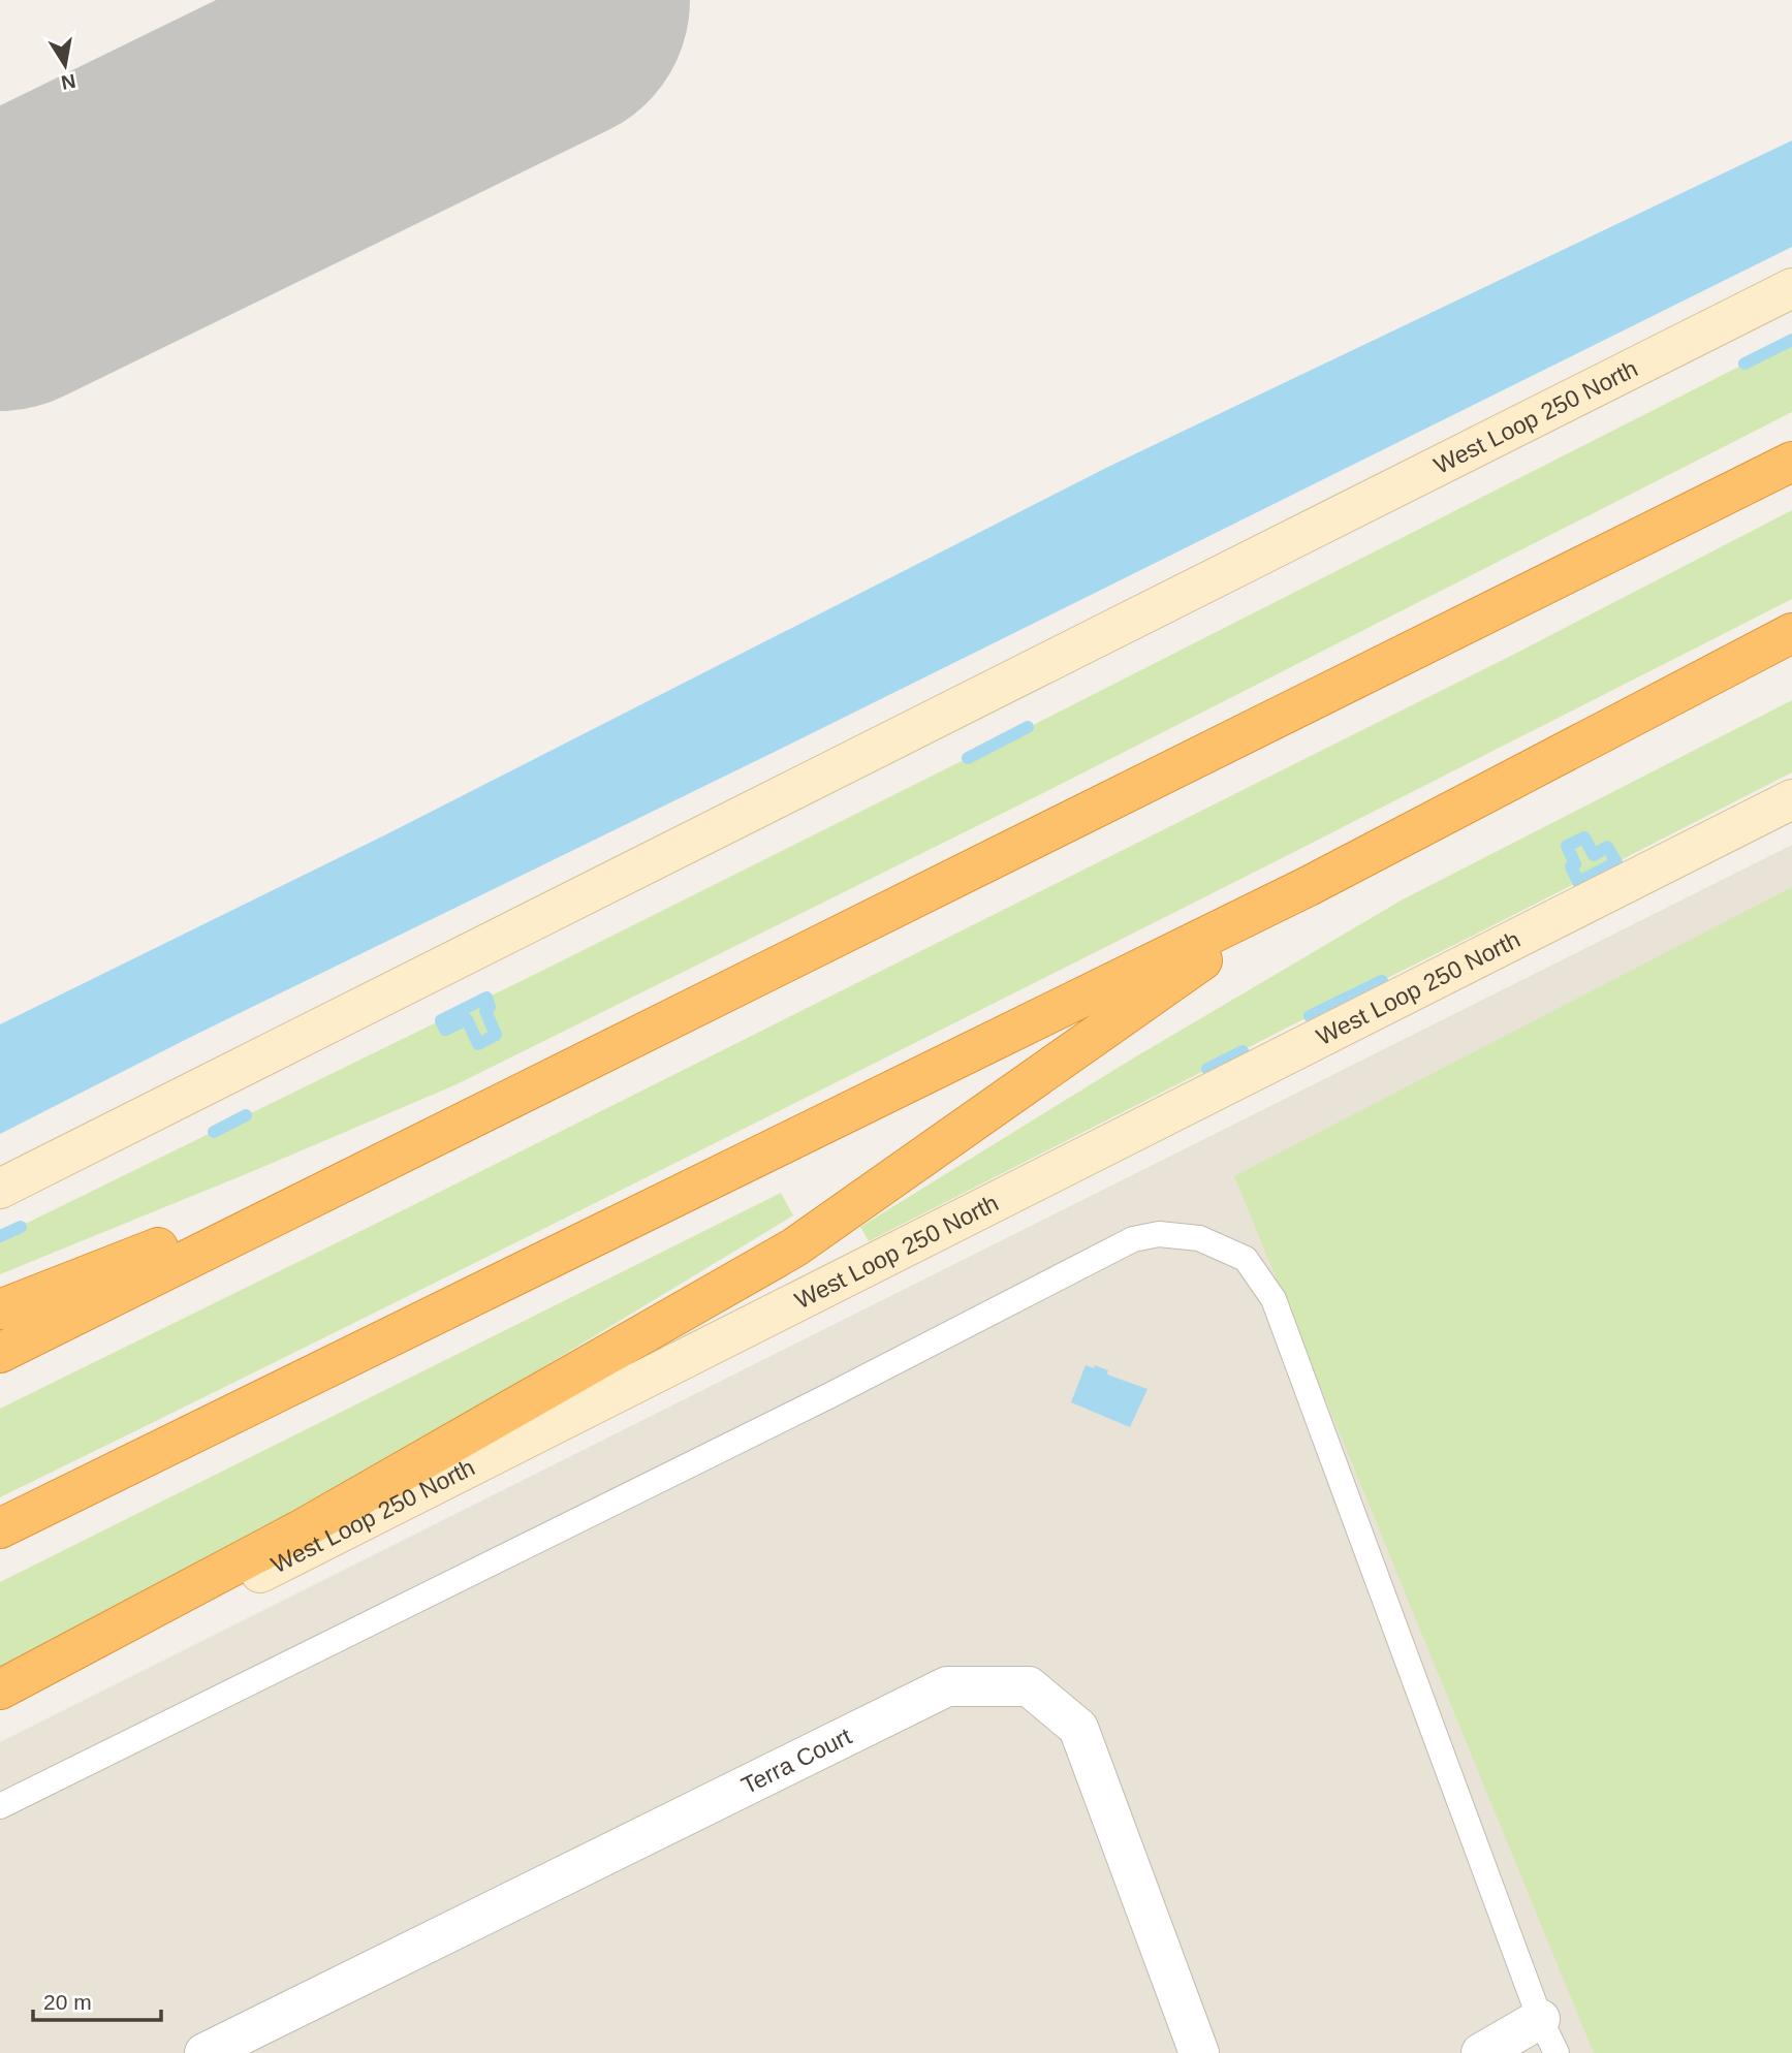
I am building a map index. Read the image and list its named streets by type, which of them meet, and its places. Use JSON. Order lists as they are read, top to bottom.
{
  "streets": {
    "main road": ["West Loop 250 North"],
    "street": ["Terra Court"]
  },
  "scale_bar": "20 m",
  "north": "bottom"
}
